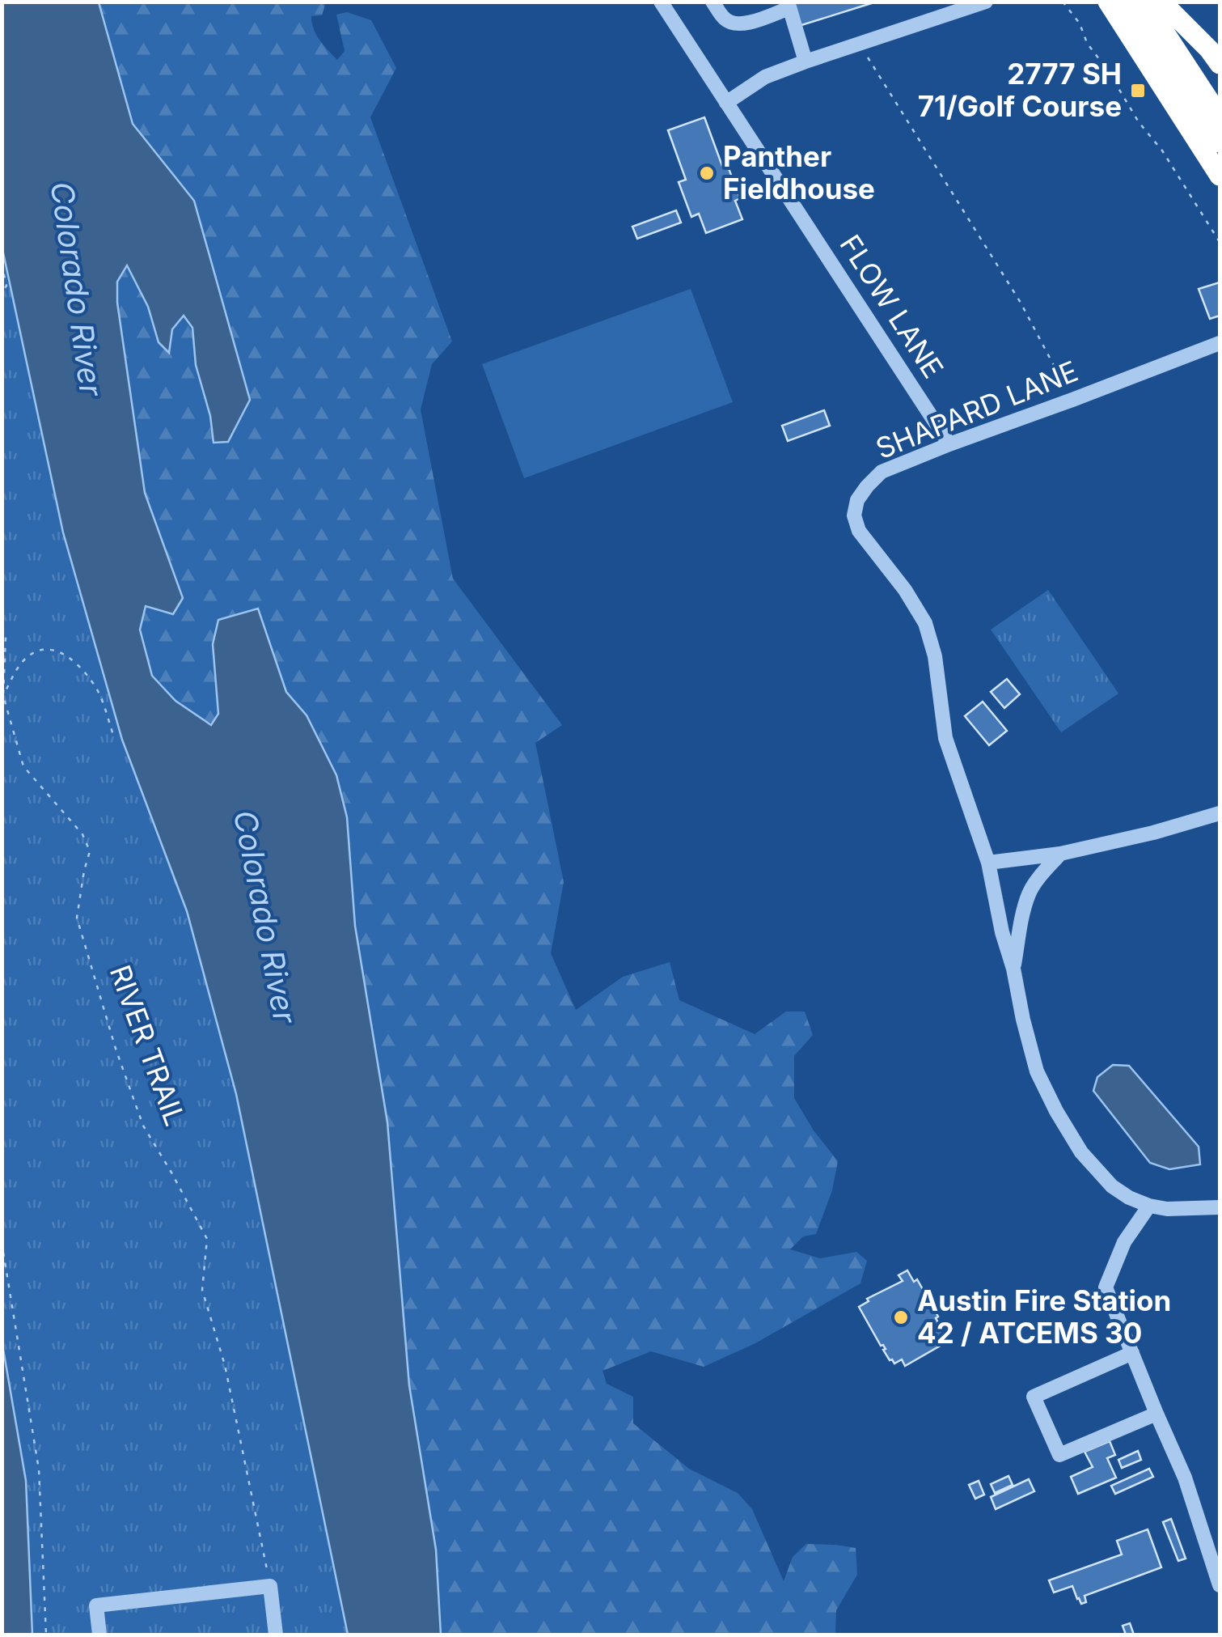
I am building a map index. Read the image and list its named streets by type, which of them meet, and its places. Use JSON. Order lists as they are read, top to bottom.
{
  "streets": {
    "street": ["FLOW LANE", "SHAPARD LANE"],
    "path": ["RIVER TRAIL"]
  },
  "crossings": [
    ["FLOW LANE", "SHAPARD LANE"]
  ],
  "water": ["Colorado River"],
  "places": {
    "transit": ["2777 SH 71/Golf Course"],
    "other": ["Panther Fieldhouse", "Austin Fire Station 42 / ATCEMS 30"]
  }
}
